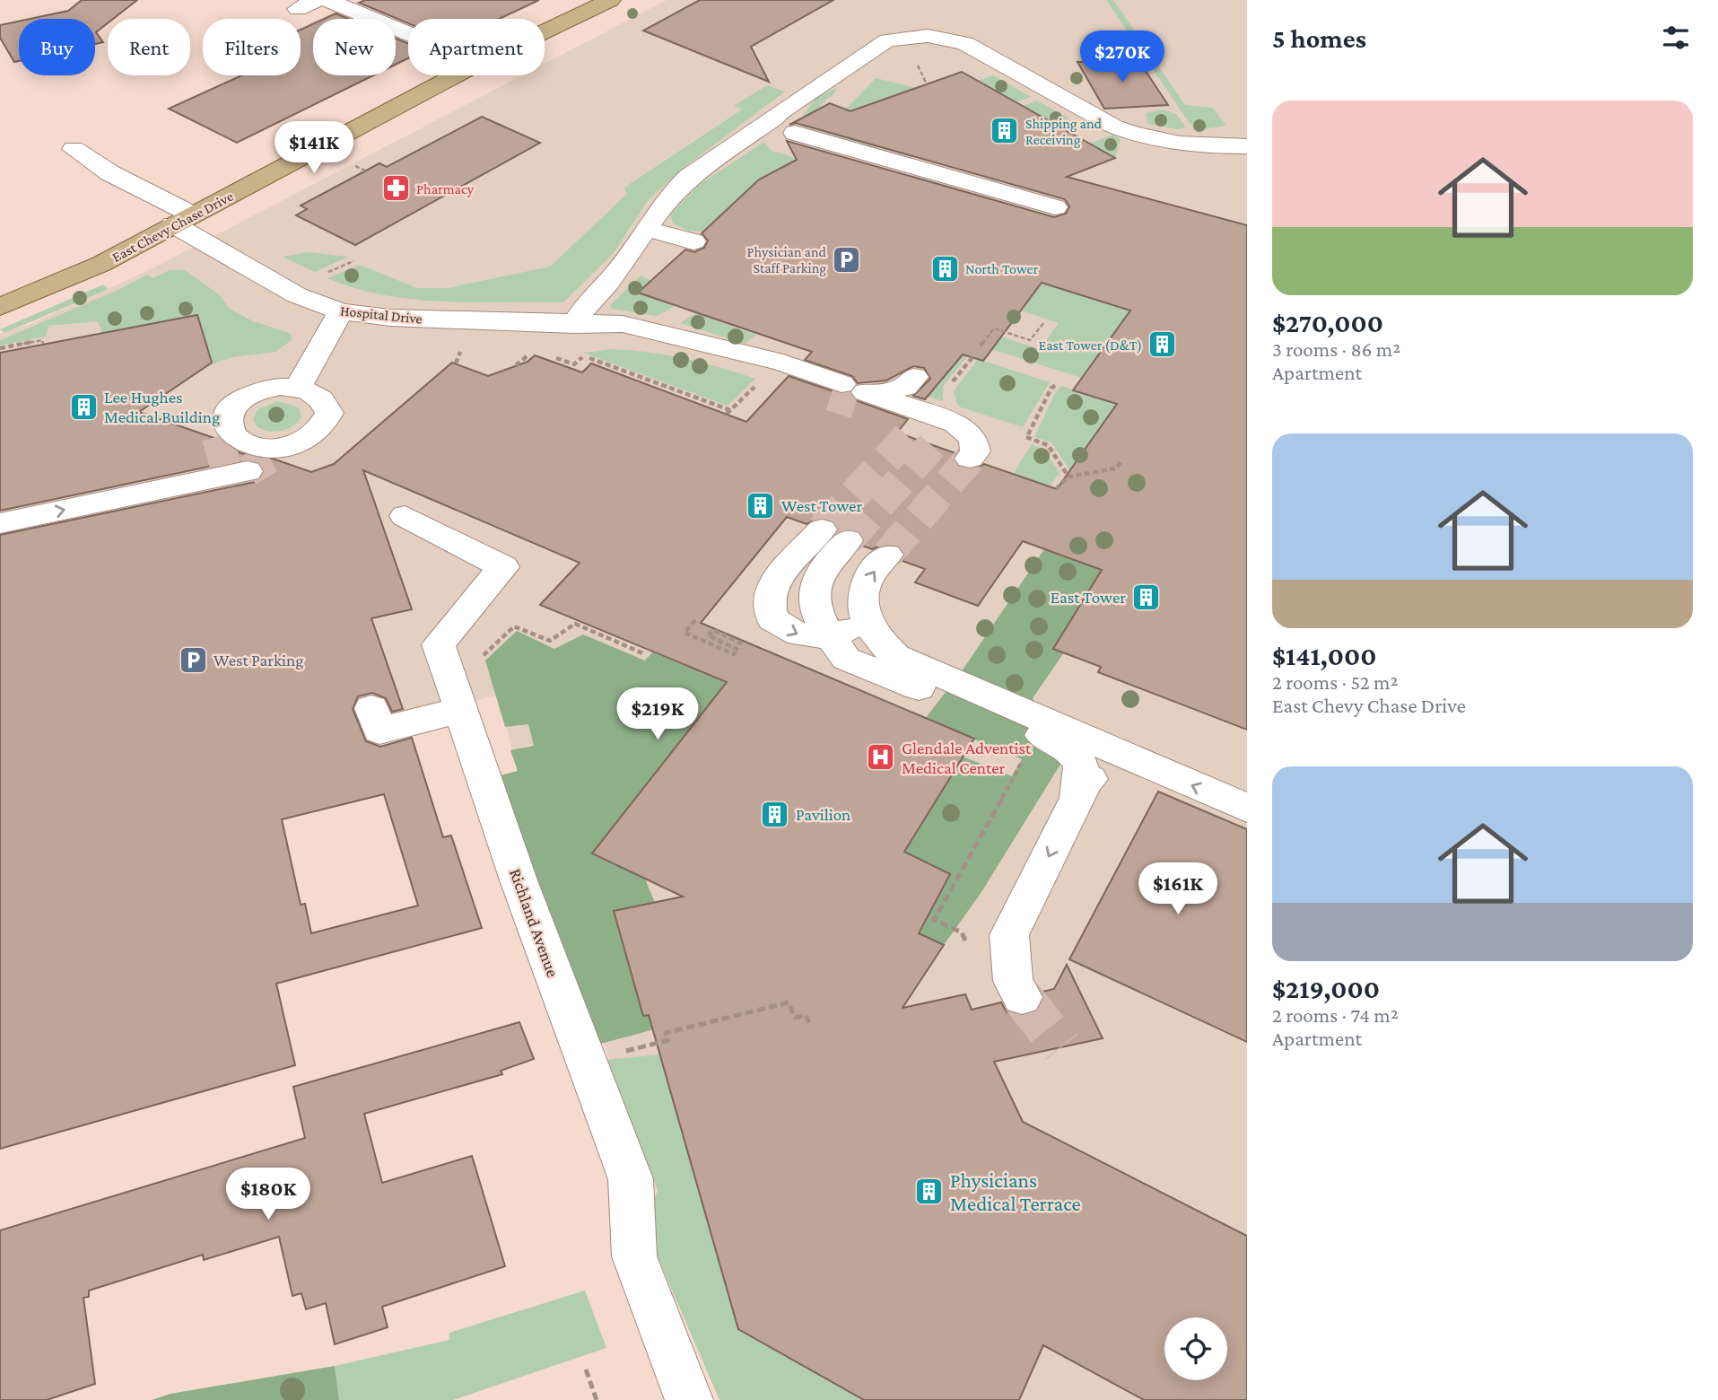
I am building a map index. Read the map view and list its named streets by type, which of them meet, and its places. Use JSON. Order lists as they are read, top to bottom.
{
  "streets": {
    "main road": ["East Chevy Chase Drive"],
    "lane": ["Hospital Drive", "Richland Avenue"]
  },
  "crossings": [
    ["East Chevy Chase Drive", "Hospital Drive"]
  ],
  "places": {
    "building": [
      "Shipping and Receiving",
      "North Tower",
      "East Tower (D&T)",
      "Lee Hughes Medical Building",
      "West Tower",
      "East Tower",
      "Pavilion",
      "Physicians Medical Terrace"
    ],
    "pharmacy": ["Pharmacy"],
    "parking": ["Physician and Staff Parking", "West Parking"],
    "hospital": ["Glendale Adventist Medical Center"]
  },
  "page": {
    "heading": "5 homes",
    "chip": [
      "Buy",
      "Rent",
      "Filters",
      "New",
      "Apartment"
    ],
    "price": [
      "$270K",
      "$141K",
      "$219K",
      "$161K",
      "$180K"
    ],
    "list": [
      {
        "name": "$270,000",
        "note": "3 rooms · 86 m² · Apartment"
      },
      {
        "name": "$141,000",
        "note": "2 rooms · 52 m² · East Chevy Chase Drive"
      },
      {
        "name": "$219,000",
        "note": "2 rooms · 74 m² · Apartment"
      }
    ]
  }
}
